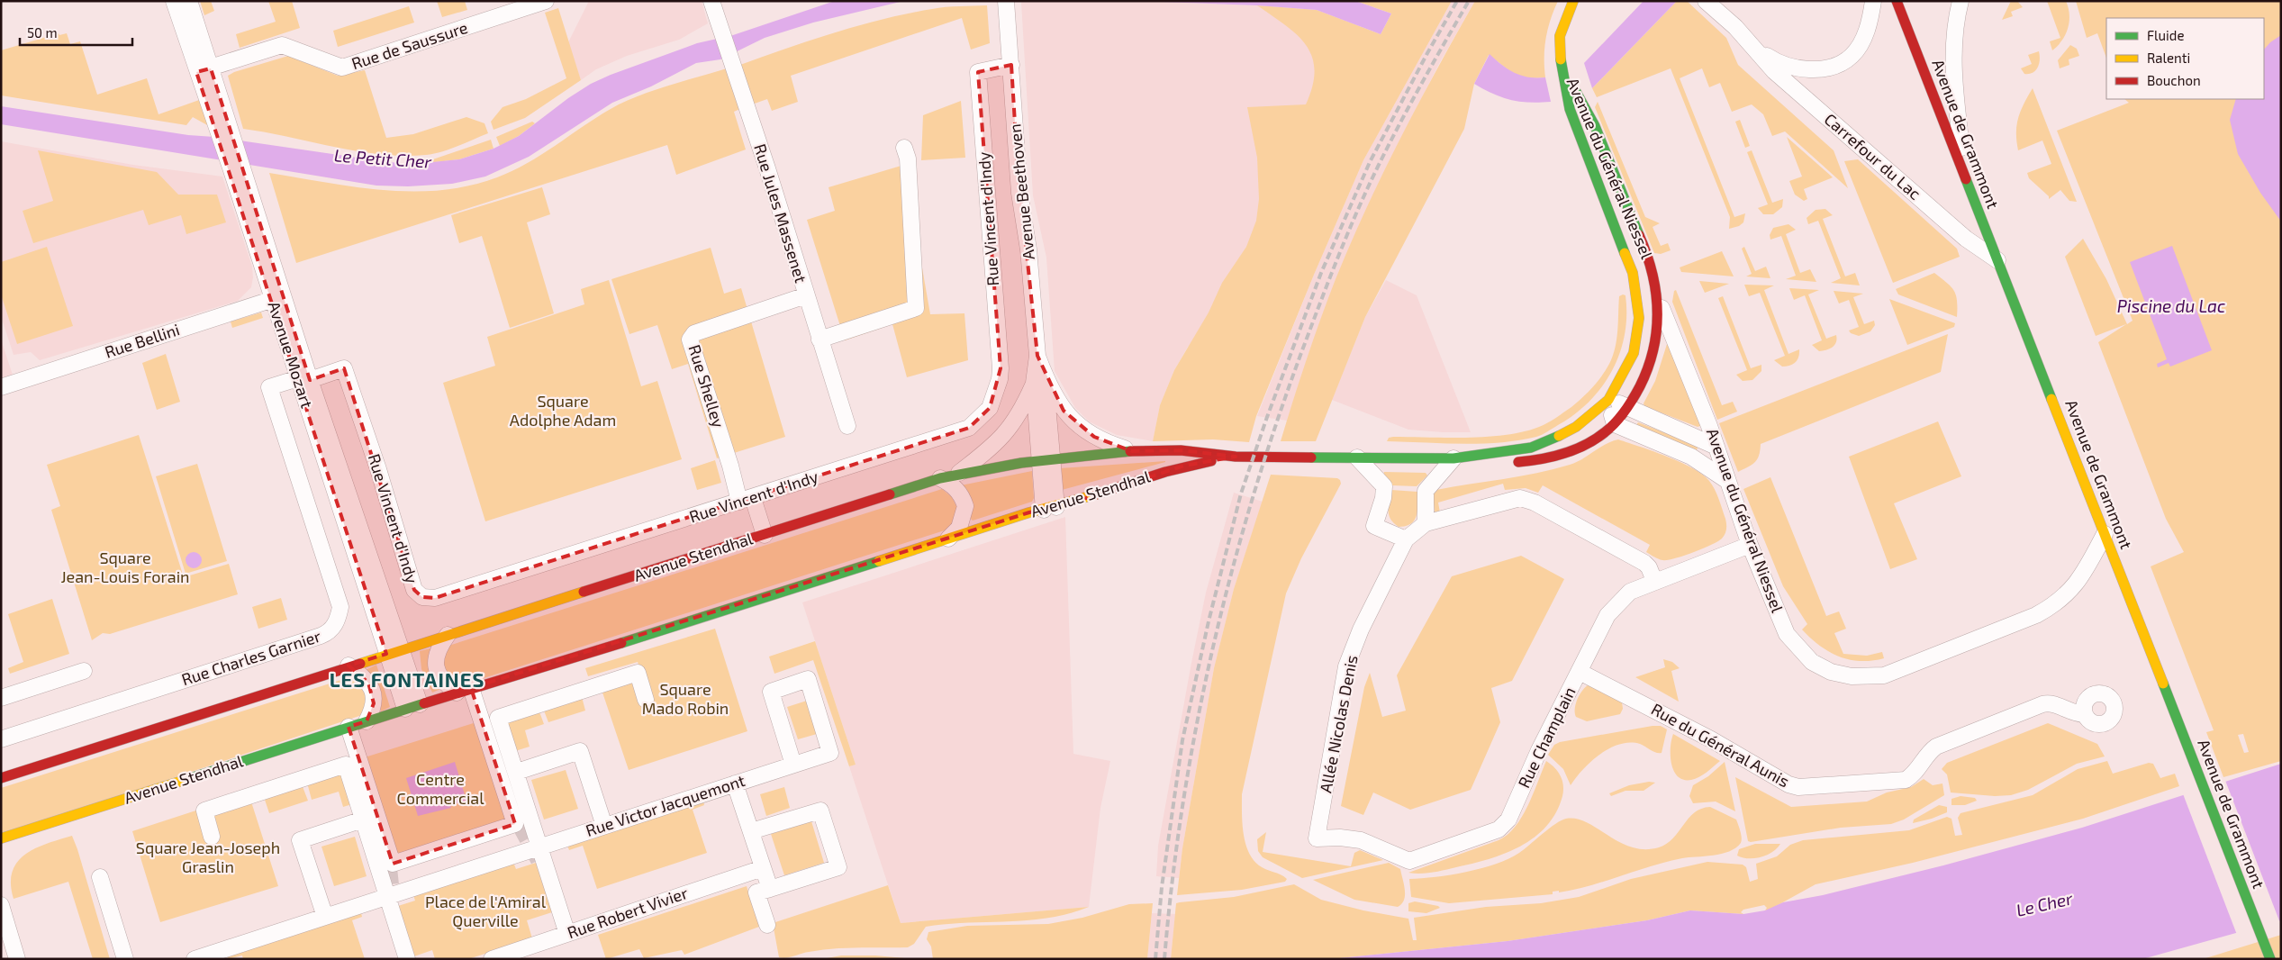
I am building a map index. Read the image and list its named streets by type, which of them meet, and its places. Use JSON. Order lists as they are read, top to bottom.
{
  "streets": {
    "street": [
      "Rue de Saussure",
      "Avenue de Grammont",
      "Carrefour du Lac",
      "Avenue du Général Niessel",
      "Avenue Beethoven",
      "Rue Jules Massenet",
      "Rue Vincent d'Indy",
      "Rue Bellini",
      "Avenue Mozart",
      "Rue Shelley",
      "Avenue Stendhal",
      "Rue Charles Garnier",
      "Allée Nicolas Denis",
      "Rue Champlain",
      "Rue du Général Aunis",
      "Rue Victor Jacquemont",
      "Rue Robert Vivier"
    ]
  },
  "crossings": [
    ["Rue de Saussure", "Avenue Mozart"],
    ["Avenue de Grammont", "Carrefour du Lac"],
    ["Avenue de Grammont", "Avenue du Général Niessel"],
    ["Avenue du Général Niessel", "Avenue Stendhal"],
    ["Avenue du Général Niessel", "Rue Champlain"],
    ["Avenue Beethoven", "Rue Vincent d'Indy"],
    ["Avenue Beethoven", "Avenue Stendhal"],
    ["Rue Jules Massenet", "Rue Shelley"],
    ["Rue Vincent d'Indy", "Avenue Mozart"],
    ["Rue Vincent d'Indy", "Rue Shelley"],
    ["Rue Vincent d'Indy", "Rue Charles Garnier"],
    ["Rue Bellini", "Avenue Mozart"],
    ["Avenue Mozart", "Avenue Stendhal"],
    ["Avenue Mozart", "Rue Charles Garnier"],
    ["Allée Nicolas Denis", "Rue Champlain"],
    ["Rue Champlain", "Rue du Général Aunis"]
  ],
  "districts": ["LES FONTAINES"],
  "water": ["Le Petit Cher", "Piscine du Lac", "Le Cher"],
  "parks": [
    "Square Adolphe Adam",
    "Square Jean-Louis Forain",
    "Square Mado Robin",
    "Centre Commercial",
    "Square Jean-Joseph Graslin",
    "Place de l'Amiral Querville"
  ],
  "legend": ["Fluide", "Ralenti", "Bouchon"],
  "scale_bar": "50 m"
}
